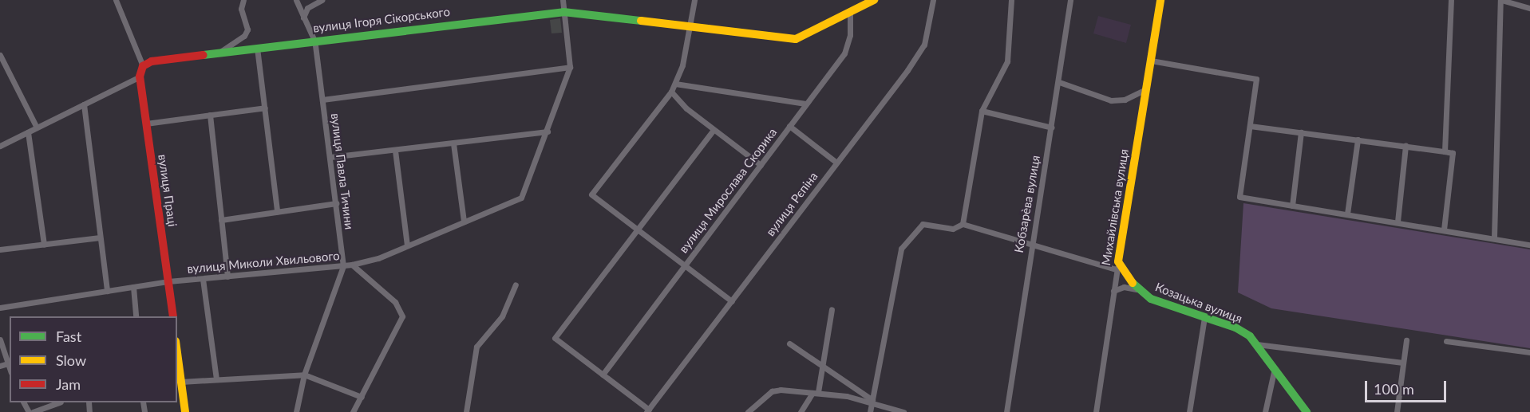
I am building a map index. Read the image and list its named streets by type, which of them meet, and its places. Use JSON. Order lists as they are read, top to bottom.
{
  "streets": {
    "main road": [
      "вулиця Ігоря Сікорського",
      "вулиця Праці",
      "Михайлівська вулиця",
      "Козацька вулиця"
    ],
    "street": [
      "вулиця Павла Тичини",
      "вулиця Мирослава Скорика",
      "вулиця Рєпіна",
      "Кобзарèва вулиця",
      "вулиця Миколи Хвильового"
    ]
  },
  "crossings": [
    ["вулиця Ігоря Сікорського", "вулиця Павла Тичини"],
    ["вулиця Ігоря Сікорського", "вулиця Праці"],
    ["вулиця Ігоря Сікорського", "вулиця Мирослава Скорика"],
    ["вулиця Павла Тичини", "вулиця Миколи Хвильового"],
    ["вулиця Праці", "вулиця Миколи Хвильового"],
    ["Михайлівська вулиця", "Козацька вулиця"]
  ],
  "legend": ["Fast", "Slow", "Jam"],
  "scale_bar": "100 m"
}
